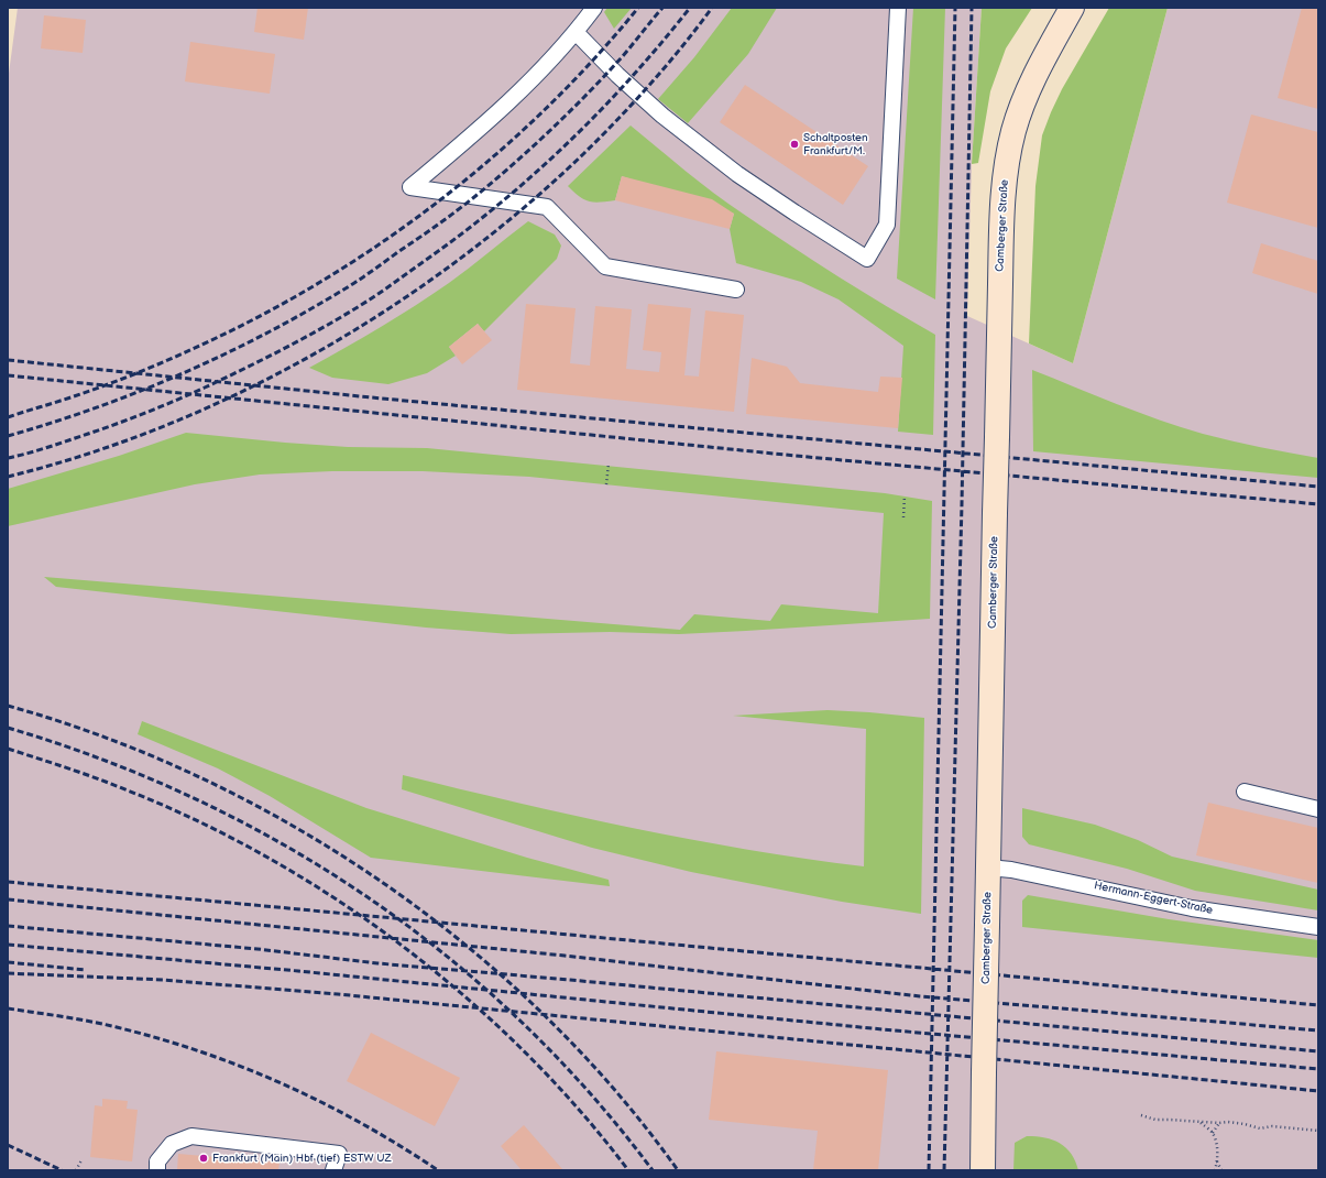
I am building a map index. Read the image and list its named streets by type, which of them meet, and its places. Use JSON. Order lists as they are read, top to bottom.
{
  "streets": {
    "street": ["Camberger Straße"],
    "lane": ["Hermann-Eggert-Straße"]
  },
  "crossings": [
    ["Camberger Straße", "Hermann-Eggert-Straße"]
  ],
  "places": ["Schaltposten Frankfurt/M.", "Frankfurt (Main) Hbf (tief) ESTW UZ"]
}
